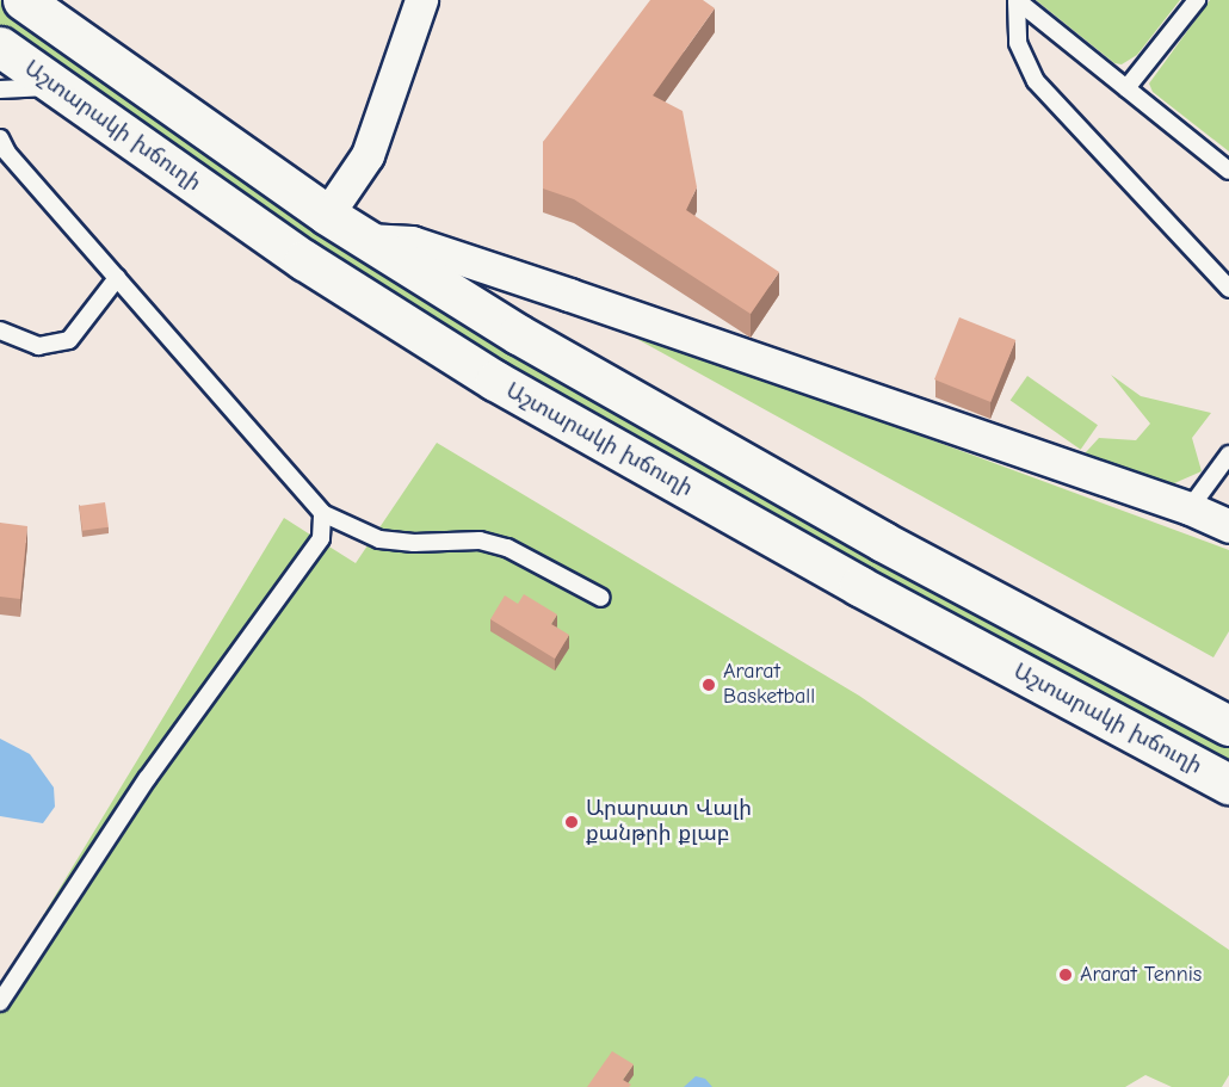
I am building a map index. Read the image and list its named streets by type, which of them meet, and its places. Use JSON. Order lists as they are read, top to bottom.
{
  "streets": {
    "highway": ["Աշտարակի խճուղի"]
  },
  "places": ["Ararat Basketball", "Արարատ Վալի քանթրի քլաբ", "Ararat Tennis"]
}
